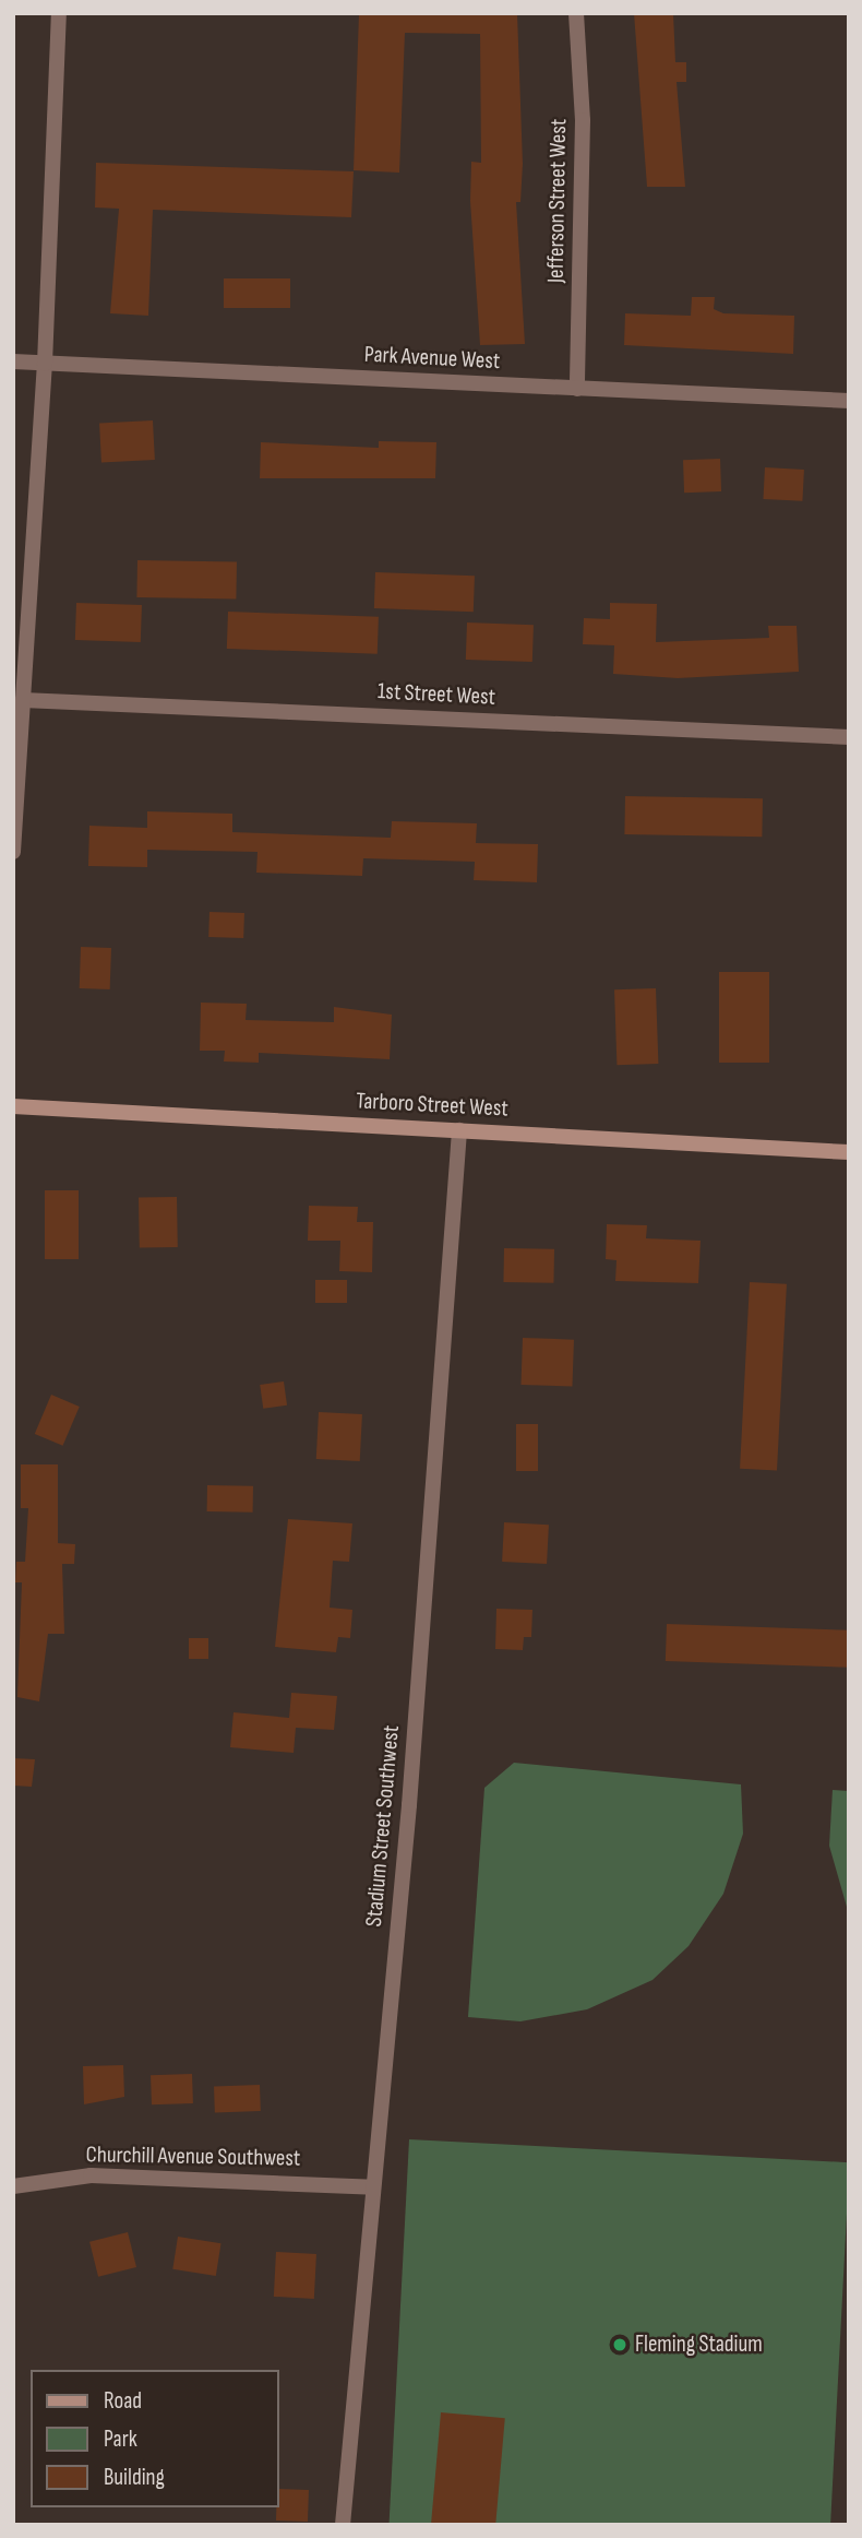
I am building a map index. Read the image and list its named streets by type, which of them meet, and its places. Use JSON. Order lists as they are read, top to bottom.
{
  "streets": {
    "main road": ["Tarboro Street West"],
    "street": [
      "Jefferson Street West",
      "Park Avenue West",
      "1st Street West",
      "Stadium Street Southwest",
      "Churchill Avenue Southwest"
    ]
  },
  "crossings": [
    ["Jefferson Street West", "Park Avenue West"],
    ["Tarboro Street West", "Stadium Street Southwest"],
    ["Stadium Street Southwest", "Churchill Avenue Southwest"]
  ],
  "places": ["Fleming Stadium"],
  "legend": ["Road", "Park", "Building"]
}
